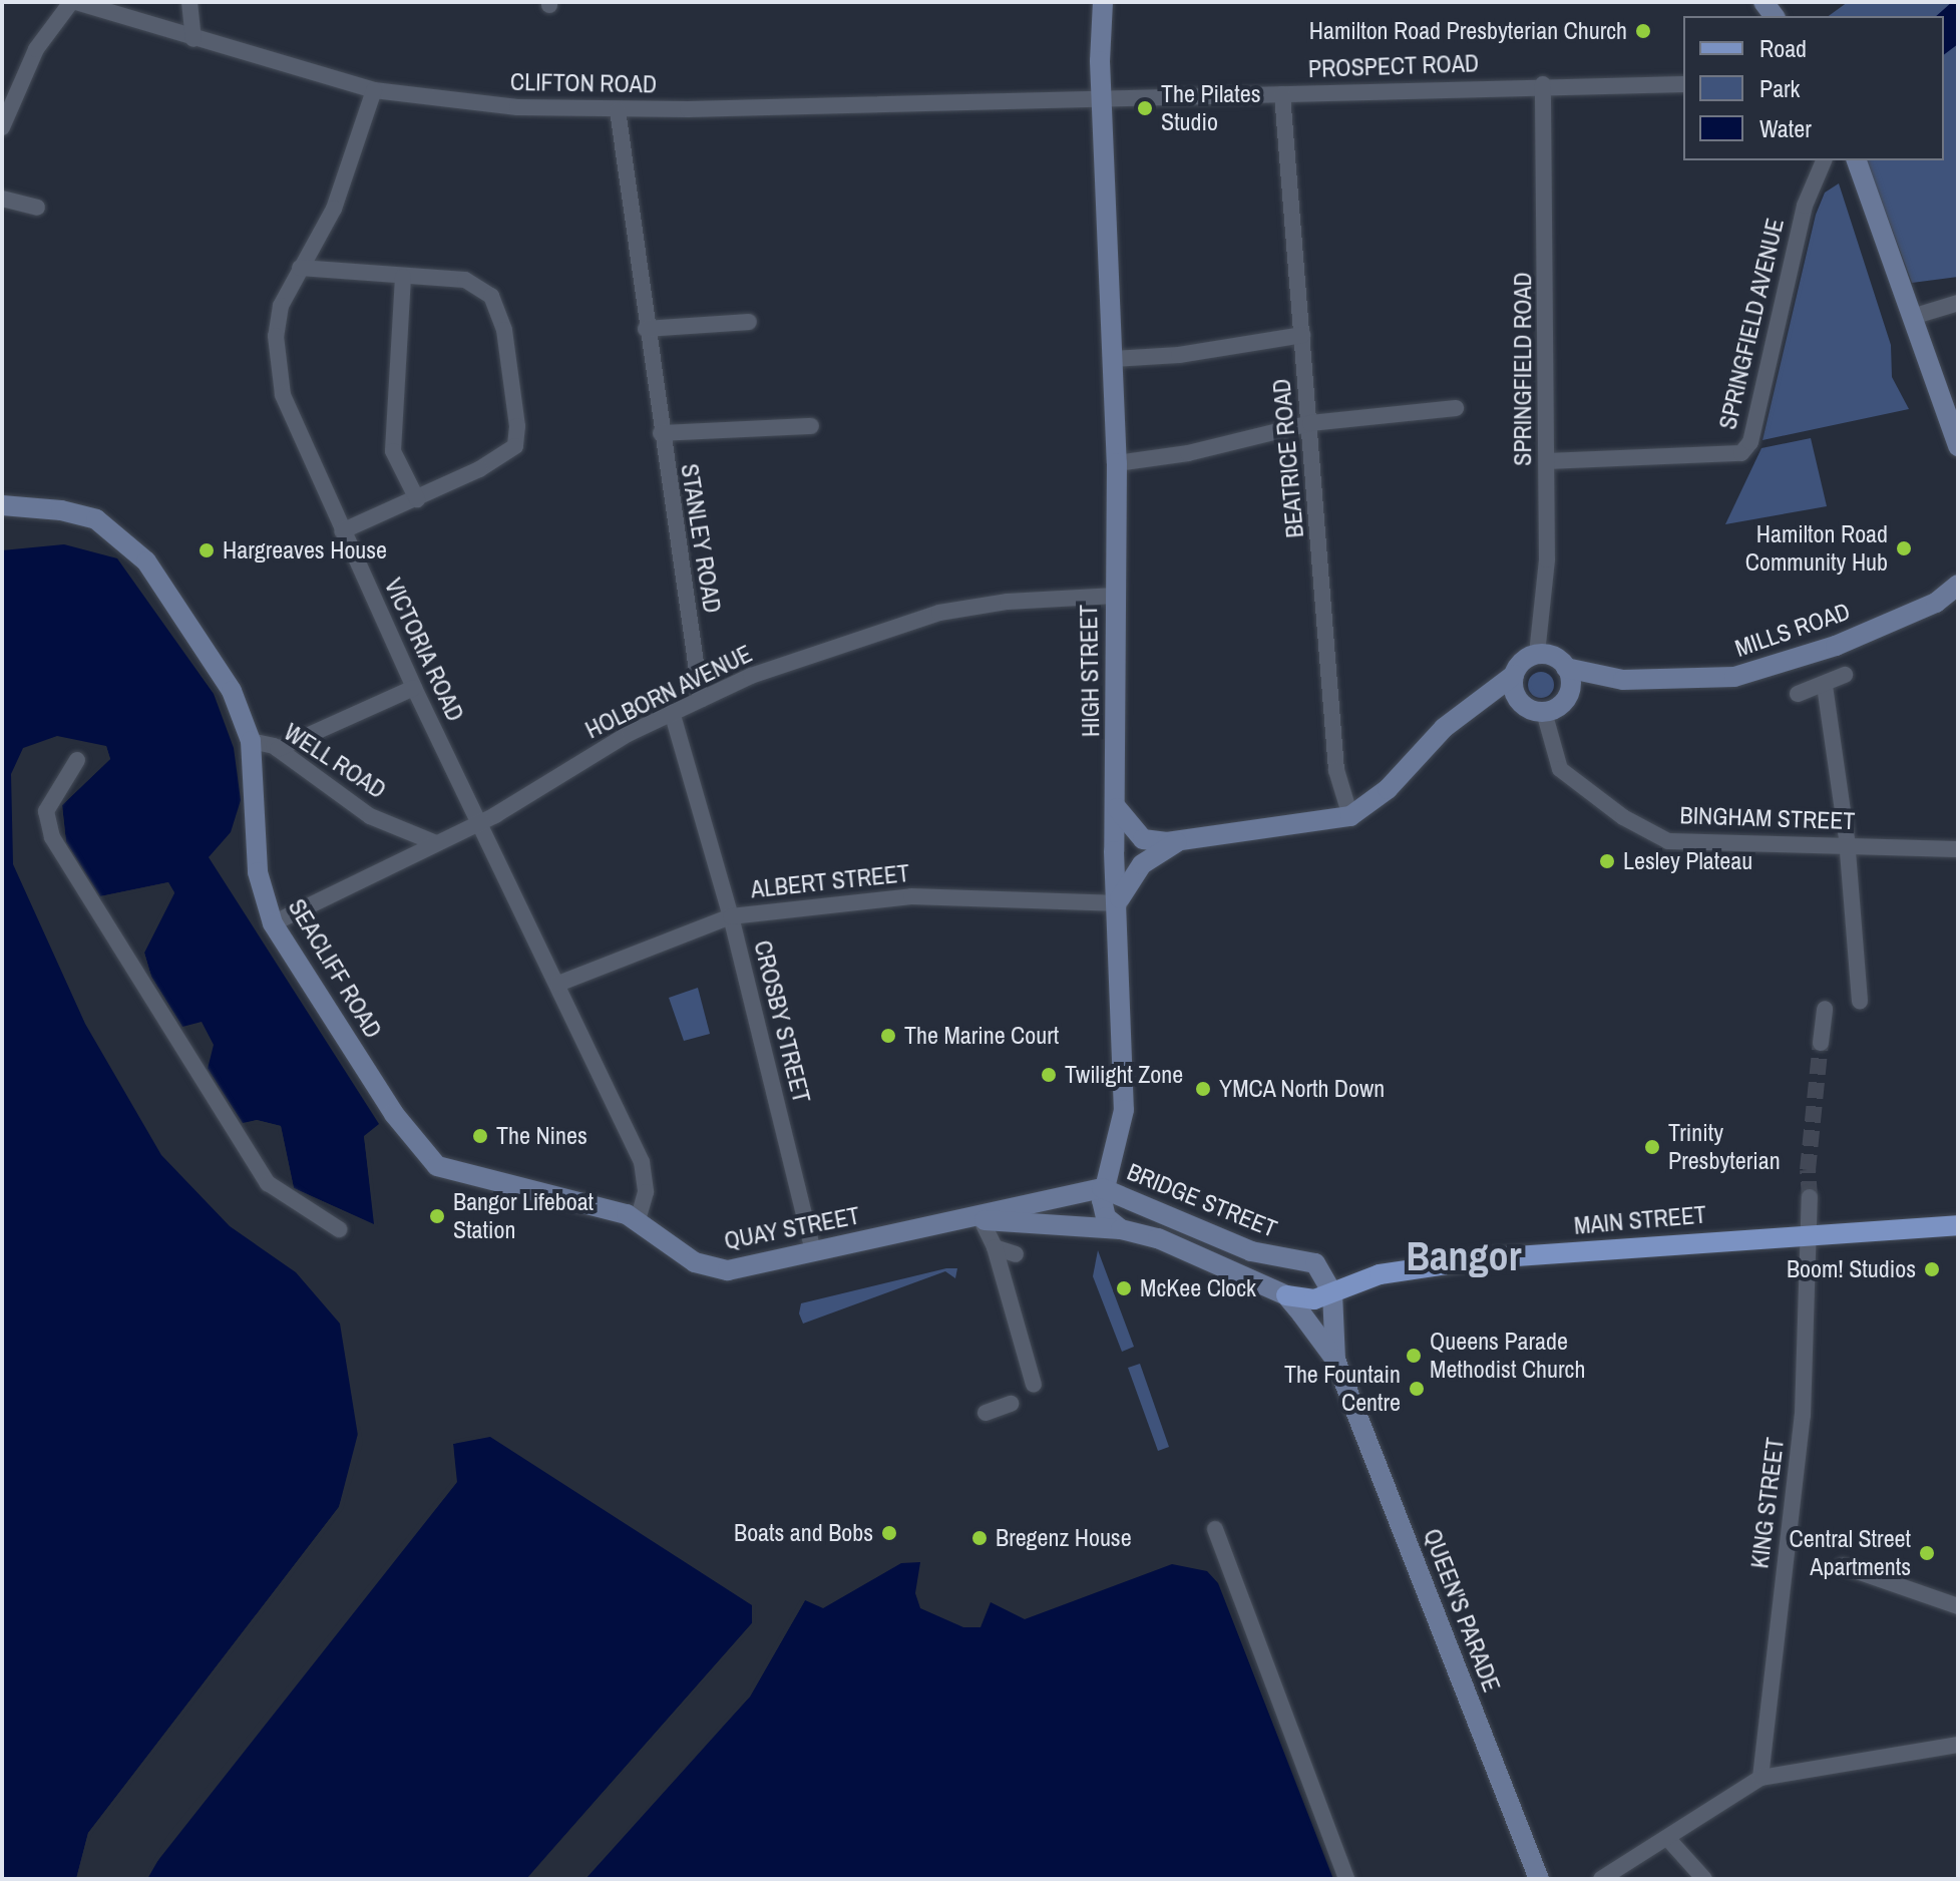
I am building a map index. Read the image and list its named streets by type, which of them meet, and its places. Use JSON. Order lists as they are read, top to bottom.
{
  "streets": {
    "main road": ["MAIN STREET"],
    "street": [
      "PROSPECT ROAD",
      "CLIFTON ROAD",
      "SPRINGFIELD AVENUE",
      "SPRINGFIELD ROAD",
      "BEATRICE ROAD",
      "STANLEY ROAD",
      "MILLS ROAD",
      "VICTORIA ROAD",
      "HIGH STREET",
      "HOLBORN AVENUE",
      "WELL ROAD",
      "BINGHAM STREET",
      "ALBERT STREET",
      "SEACLIFF ROAD",
      "CROSBY STREET",
      "BRIDGE STREET",
      "QUAY STREET",
      "KING STREET",
      "QUEEN'S PARADE"
    ]
  },
  "crossings": [
    ["PROSPECT ROAD", "CLIFTON ROAD"],
    ["PROSPECT ROAD", "SPRINGFIELD ROAD"],
    ["PROSPECT ROAD", "BEATRICE ROAD"],
    ["PROSPECT ROAD", "HIGH STREET"],
    ["CLIFTON ROAD", "STANLEY ROAD"],
    ["CLIFTON ROAD", "VICTORIA ROAD"],
    ["CLIFTON ROAD", "HIGH STREET"],
    ["SPRINGFIELD AVENUE", "SPRINGFIELD ROAD"],
    ["SPRINGFIELD ROAD", "MILLS ROAD"],
    ["SPRINGFIELD ROAD", "BINGHAM STREET"],
    ["STANLEY ROAD", "HOLBORN AVENUE"],
    ["MILLS ROAD", "BINGHAM STREET"],
    ["VICTORIA ROAD", "HOLBORN AVENUE"],
    ["VICTORIA ROAD", "ALBERT STREET"],
    ["VICTORIA ROAD", "SEACLIFF ROAD"],
    ["VICTORIA ROAD", "QUAY STREET"],
    ["HIGH STREET", "HOLBORN AVENUE"],
    ["HIGH STREET", "ALBERT STREET"],
    ["HIGH STREET", "BRIDGE STREET"],
    ["HOLBORN AVENUE", "WELL ROAD"],
    ["HOLBORN AVENUE", "SEACLIFF ROAD"],
    ["HOLBORN AVENUE", "CROSBY STREET"],
    ["WELL ROAD", "SEACLIFF ROAD"],
    ["ALBERT STREET", "CROSBY STREET"],
    ["SEACLIFF ROAD", "QUAY STREET"],
    ["CROSBY STREET", "QUAY STREET"],
    ["BRIDGE STREET", "MAIN STREET"],
    ["BRIDGE STREET", "QUAY STREET"],
    ["MAIN STREET", "KING STREET"]
  ],
  "districts": ["Bangor"],
  "places": [
    "Hamilton Road Presbyterian Church",
    "The Pilates Studio",
    "Hamilton Road Community Hub",
    "Hargreaves House",
    "Lesley Plateau",
    "The Marine Court",
    "Twilight Zone",
    "YMCA North Down",
    "The Nines",
    "Trinity Presbyterian",
    "Bangor Lifeboat Station",
    "Boom! Studios",
    "McKee Clock",
    "Queens Parade Methodist Church",
    "The Fountain Centre",
    "Boats and Bobs",
    "Bregenz House",
    "Central Street Apartments"
  ],
  "legend": ["Road", "Park", "Water"]
}
